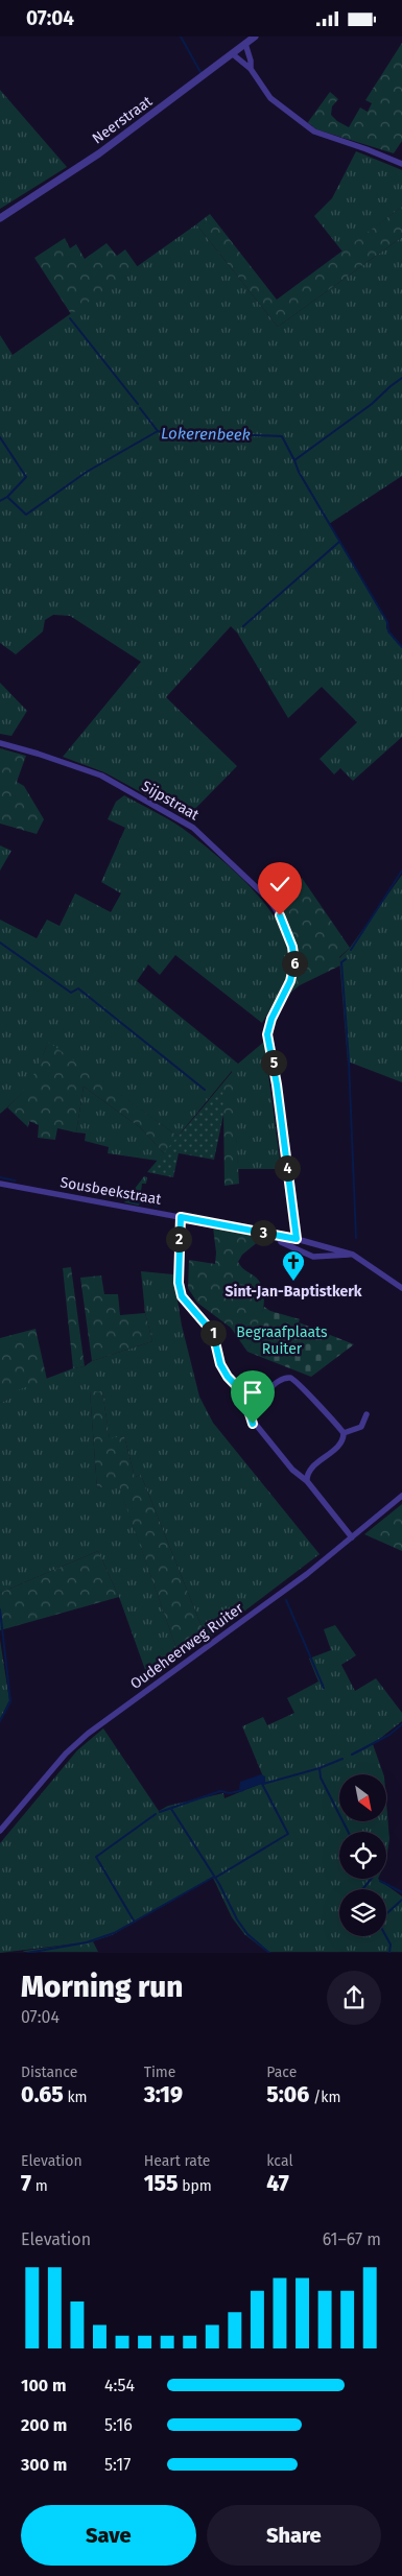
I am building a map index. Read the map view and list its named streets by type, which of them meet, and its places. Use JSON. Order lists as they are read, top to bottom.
{
  "streets": {
    "street": [
      "Neerstraat",
      "Sijpstraat",
      "Sousbeekstraat",
      "Oudeheerweg Ruiter"
    ]
  },
  "crossings": [
    ["Sijpstraat", "Sousbeekstraat"]
  ],
  "water": ["Lokerenbeek"],
  "parks": ["Begraafplaats Ruiter"],
  "places": {
    "church": ["Sint-Jan-Baptistkerk"]
  },
  "north": "bottom right",
  "page": {
    "status": "07:04",
    "pins": [
      "6",
      "5",
      "4",
      "3",
      "2",
      "1"
    ],
    "heading": ["Morning run", "07:04"],
    "stats": [
      ["Distance", "0.65 km"],
      ["Time", "3:19"],
      ["Pace", "5:06 /km"],
      ["Elevation", "7 m"],
      ["Heart rate", "155 bpm"],
      ["kcal", "47"]
    ],
    "chart": ["Elevation", "61–67 m"],
    "list": [
      {
        "name": "100 m",
        "note": "4:54"
      },
      {
        "name": "200 m",
        "note": "5:16"
      },
      {
        "name": "300 m",
        "note": "5:17"
      }
    ],
    "buttons": ["Save", "Share"]
  }
}
